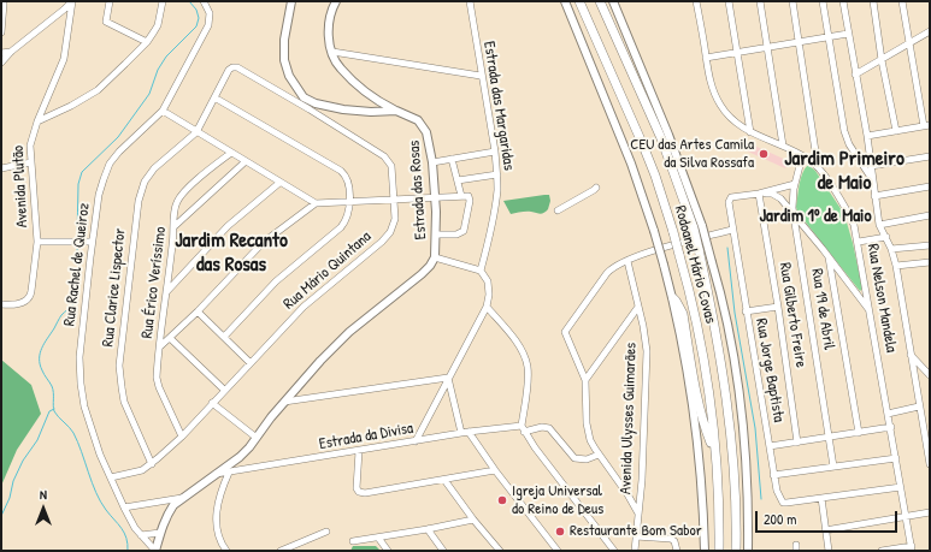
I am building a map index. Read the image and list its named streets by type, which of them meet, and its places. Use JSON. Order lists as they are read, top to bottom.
{
  "streets": {
    "highway": ["Rodoanel Mário Covas"],
    "main road": ["Estrada das Rosas"],
    "street": [
      "Estrada das Margaridas",
      "Avenida Plutão",
      "Rua Rachel de Queiroz",
      "Rua Mário Quintana",
      "Rua Érico Veríssimo",
      "Rua Clarice Lispector",
      "Rua Nelson Mandela",
      "Rua 19 de Abril",
      "Rua Gilberto Freire",
      "Rua Jorge Baptista",
      "Avenida Ulysses Guimarães",
      "Estrada da Divisa"
    ]
  },
  "crossings": [
    ["Estrada das Rosas", "Rua Rachel de Queiroz"],
    ["Estrada das Rosas", "Estrada da Divisa"],
    ["Rua Rachel de Queiroz", "Rua Mário Quintana"],
    ["Rua Mário Quintana", "Rua Érico Veríssimo"],
    ["Rua Mário Quintana", "Rua Clarice Lispector"],
    ["Rua Nelson Mandela", "Rua 19 de Abril"],
    ["Rua Gilberto Freire", "Rua Jorge Baptista"]
  ],
  "districts": ["Jardim Primeiro de Maio", "Jardim 1º de Maio", "Jardim Recanto das Rosas"],
  "places": ["CEU das Artes Camila da Silva Rossafa", "Igreja Universal do Reino de Deus", "Restaurante Bom Sabor"],
  "scale_bar": "200 m",
  "north": "top"
}
